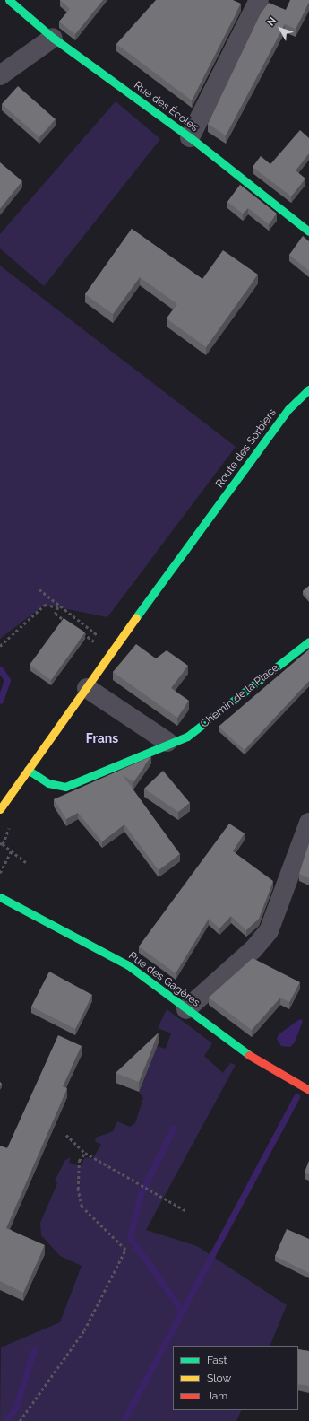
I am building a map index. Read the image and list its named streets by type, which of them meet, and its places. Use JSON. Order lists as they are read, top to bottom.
{
  "streets": {
    "street": [
      "Rue des Écoles",
      "Route des Sorbiers",
      "Chemin de la Place",
      "Rue des Gagères"
    ]
  },
  "crossings": [
    ["Route des Sorbiers", "Chemin de la Place"]
  ],
  "districts": ["Frans"],
  "legend": ["Fast", "Slow", "Jam"],
  "north": "top left"
}
